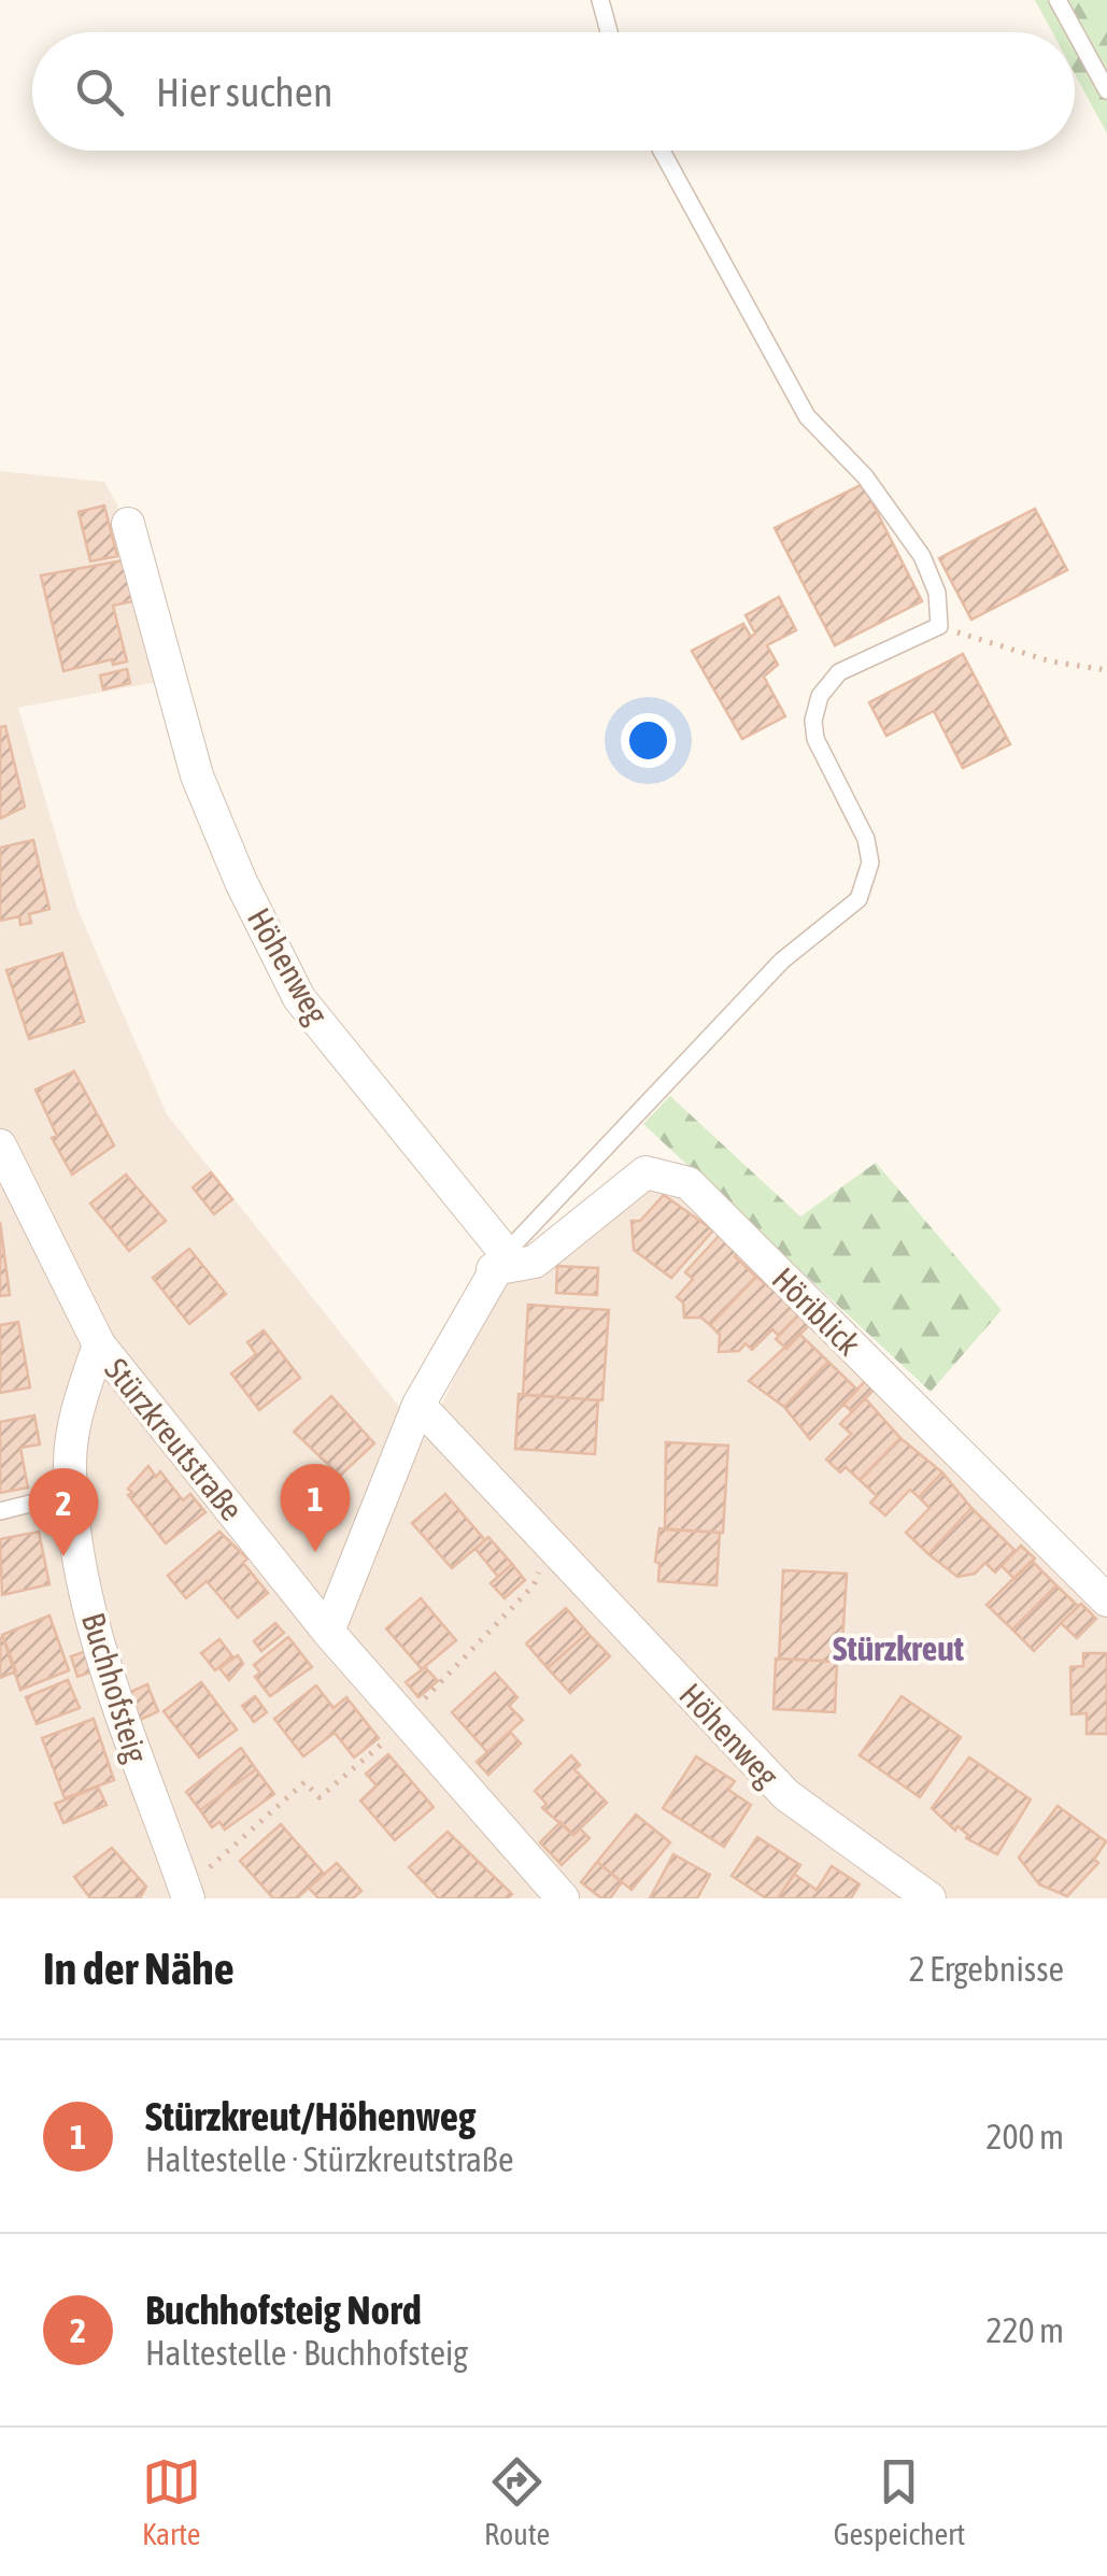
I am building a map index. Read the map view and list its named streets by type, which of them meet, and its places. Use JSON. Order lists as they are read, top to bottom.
{
  "streets": {
    "street": [
      "Höhenweg",
      "Höriblick",
      "Stürzkreutstraße",
      "Buchhofsteig"
    ]
  },
  "crossings": [
    ["Höhenweg", "Höriblick"],
    ["Stürzkreutstraße", "Buchhofsteig"]
  ],
  "districts": ["Stürzkreut"],
  "page": {
    "search": "Hier suchen",
    "pins": ["1", "2"],
    "heading": ["In der Nähe", "2 Ergebnisse"],
    "list": [
      {
        "mark": "1",
        "name": "Stürzkreut/Höhenweg",
        "note": "Haltestelle · Stürzkreutstraße",
        "value": "200 m"
      },
      {
        "mark": "2",
        "name": "Buchhofsteig Nord",
        "note": "Haltestelle · Buchhofsteig",
        "value": "220 m"
      }
    ],
    "nav": ["Karte", "Route", "Gespeichert"]
  }
}
